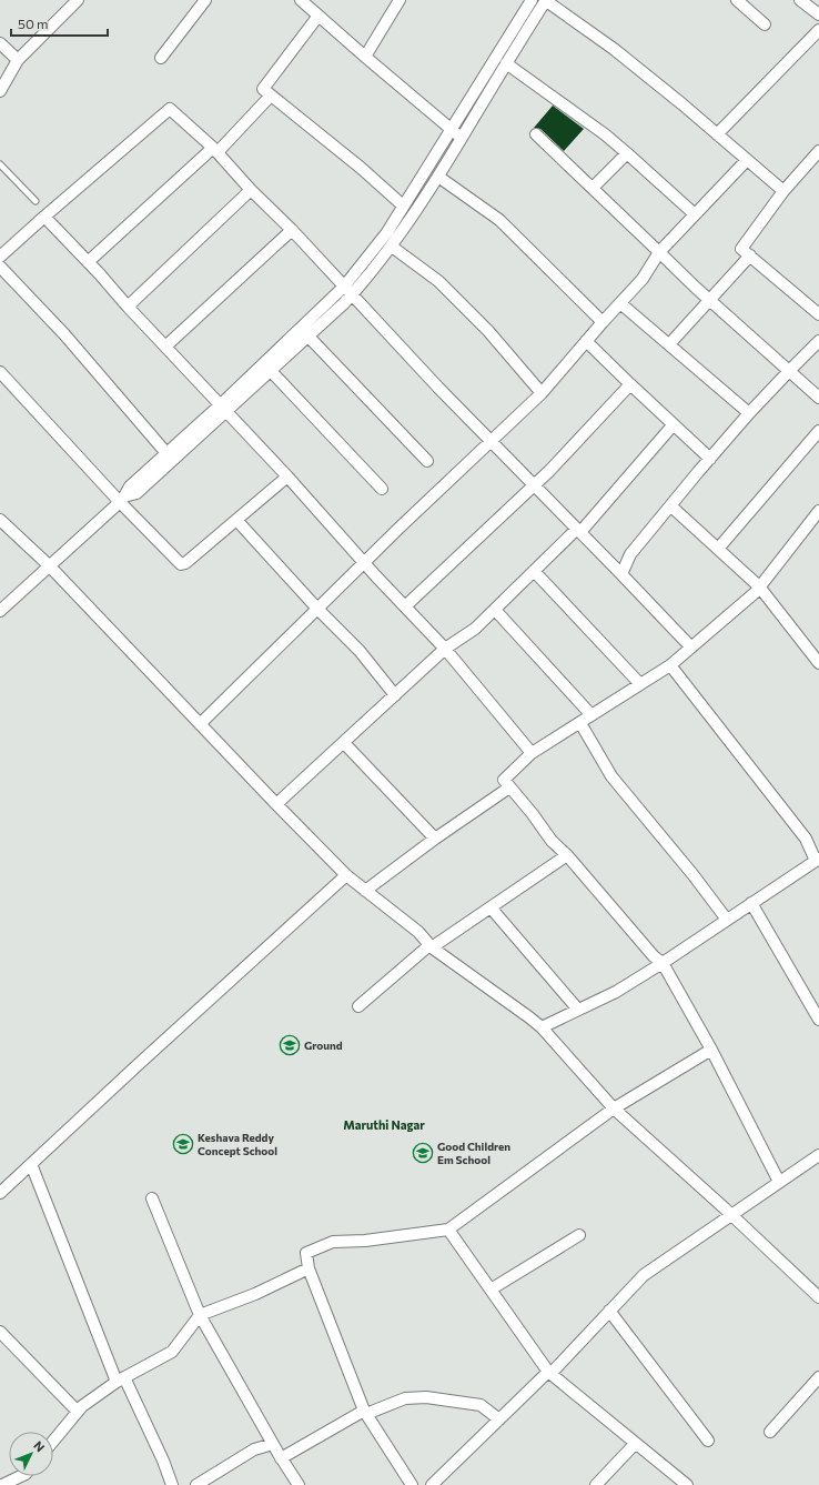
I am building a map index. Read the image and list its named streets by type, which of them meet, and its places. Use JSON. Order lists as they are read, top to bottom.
{
  "districts": ["Maruthi Nagar"],
  "places": {
    "school or university": ["Ground", "Keshava Reddy Concept School", "Good Children Em School"]
  },
  "scale_bar": "50 m",
  "north": "top right"
}
